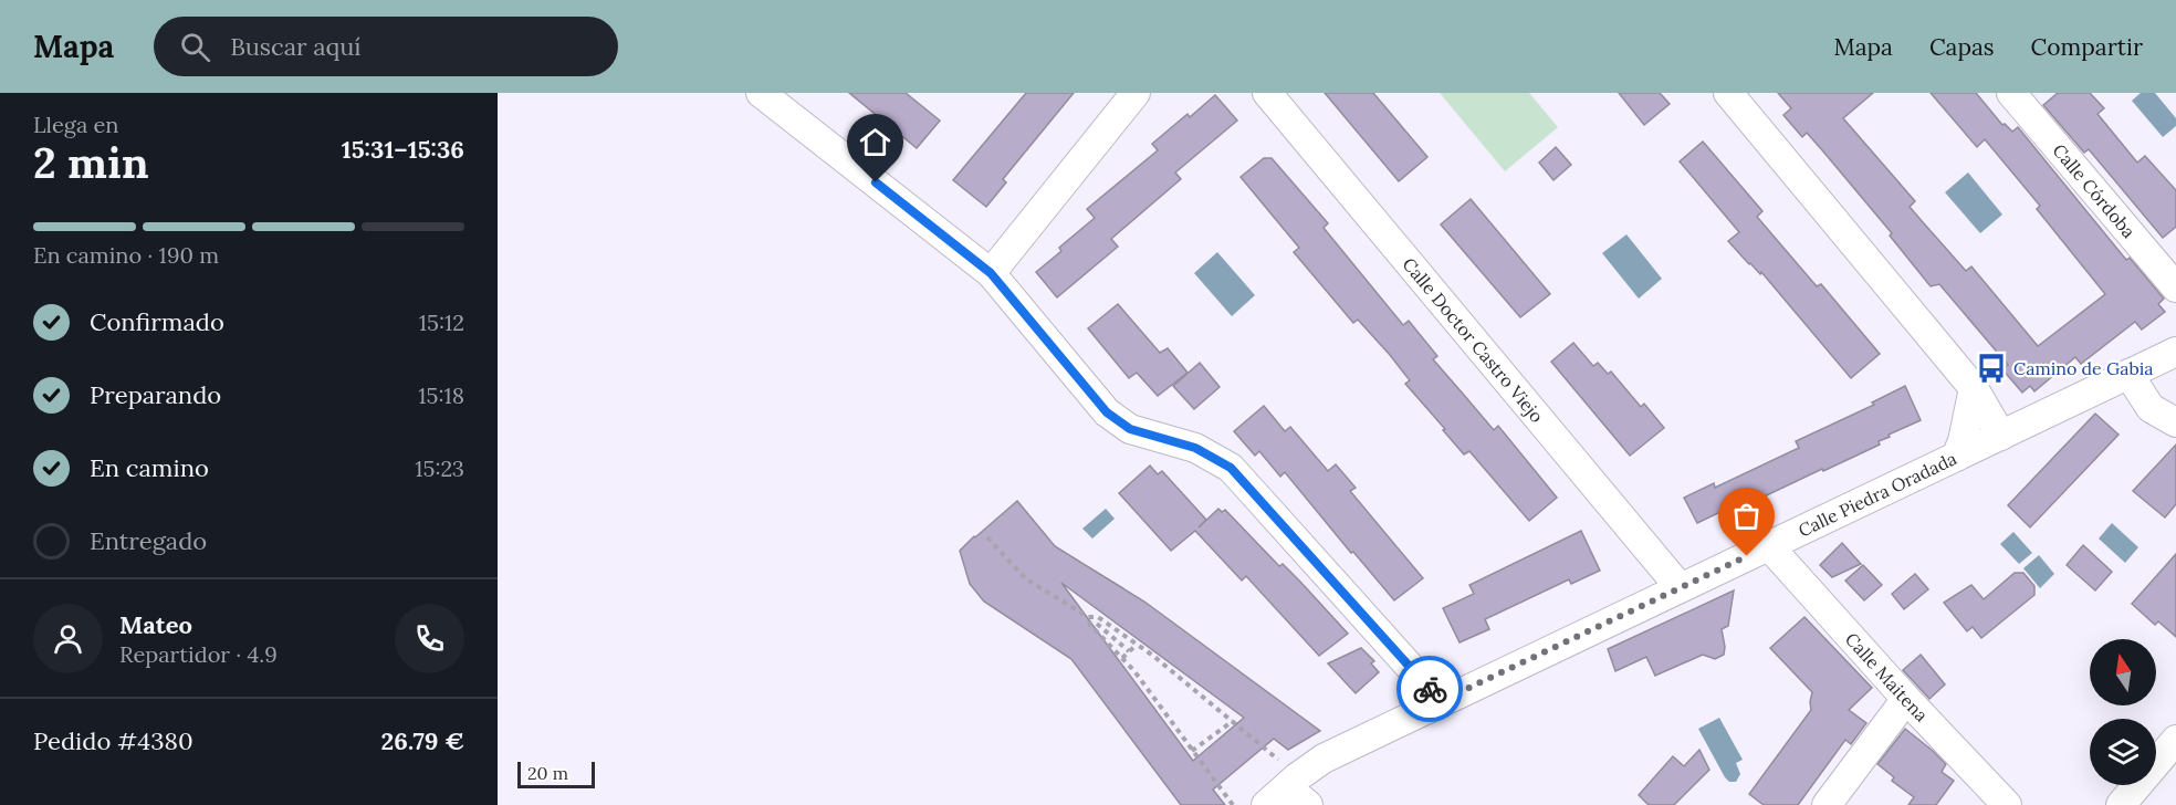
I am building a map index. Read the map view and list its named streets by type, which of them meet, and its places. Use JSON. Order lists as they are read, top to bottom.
{
  "streets": {
    "street": [
      "Calle Córdoba",
      "Calle Doctor Castro Viejo",
      "Calle Piedra Oradada",
      "Calle Maitena"
    ]
  },
  "crossings": [
    ["Calle Doctor Castro Viejo", "Calle Piedra Oradada"],
    ["Calle Piedra Oradada", "Calle Maitena"]
  ],
  "places": {
    "bus stop": ["Camino de Gabia"]
  },
  "scale_bar": "20 m",
  "north": "top",
  "page": {
    "header": "Mapa",
    "search": "Buscar aquí",
    "nav": ["Mapa", "Capas", "Compartir"],
    "heading": ["2 min", "Llega en", "15:31–15:36"],
    "panel": [
      "Mateo",
      "Repartidor · 4.9",
      "Pedido #4380",
      "26.79 €"
    ],
    "bar": "En camino · 190 m",
    "list": [
      ["Confirmado", "15:12"],
      ["Preparando", "15:18"],
      ["En camino", "15:23"],
      "Entregado"
    ],
    "scale": "20 m"
  }
}
